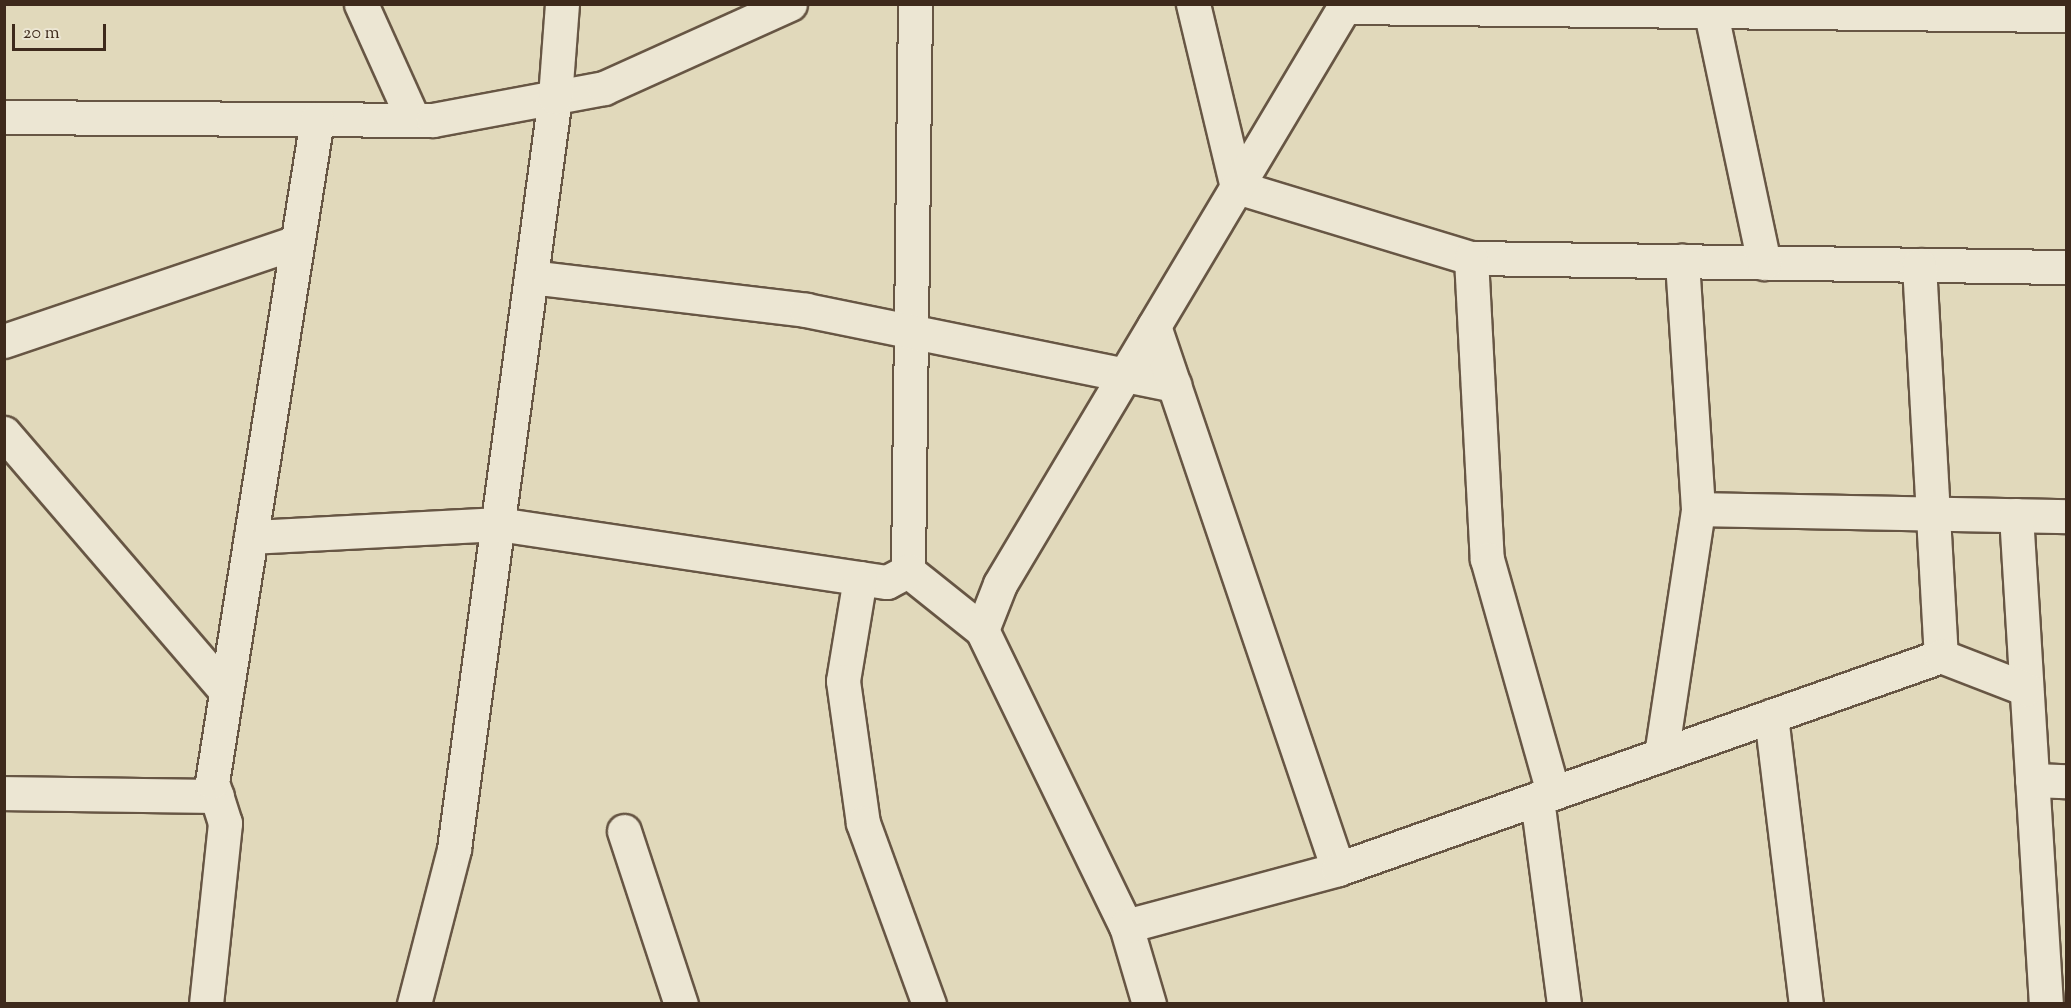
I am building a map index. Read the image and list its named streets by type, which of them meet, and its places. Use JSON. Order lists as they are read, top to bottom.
{
  "scale_bar": "20 m"
}
